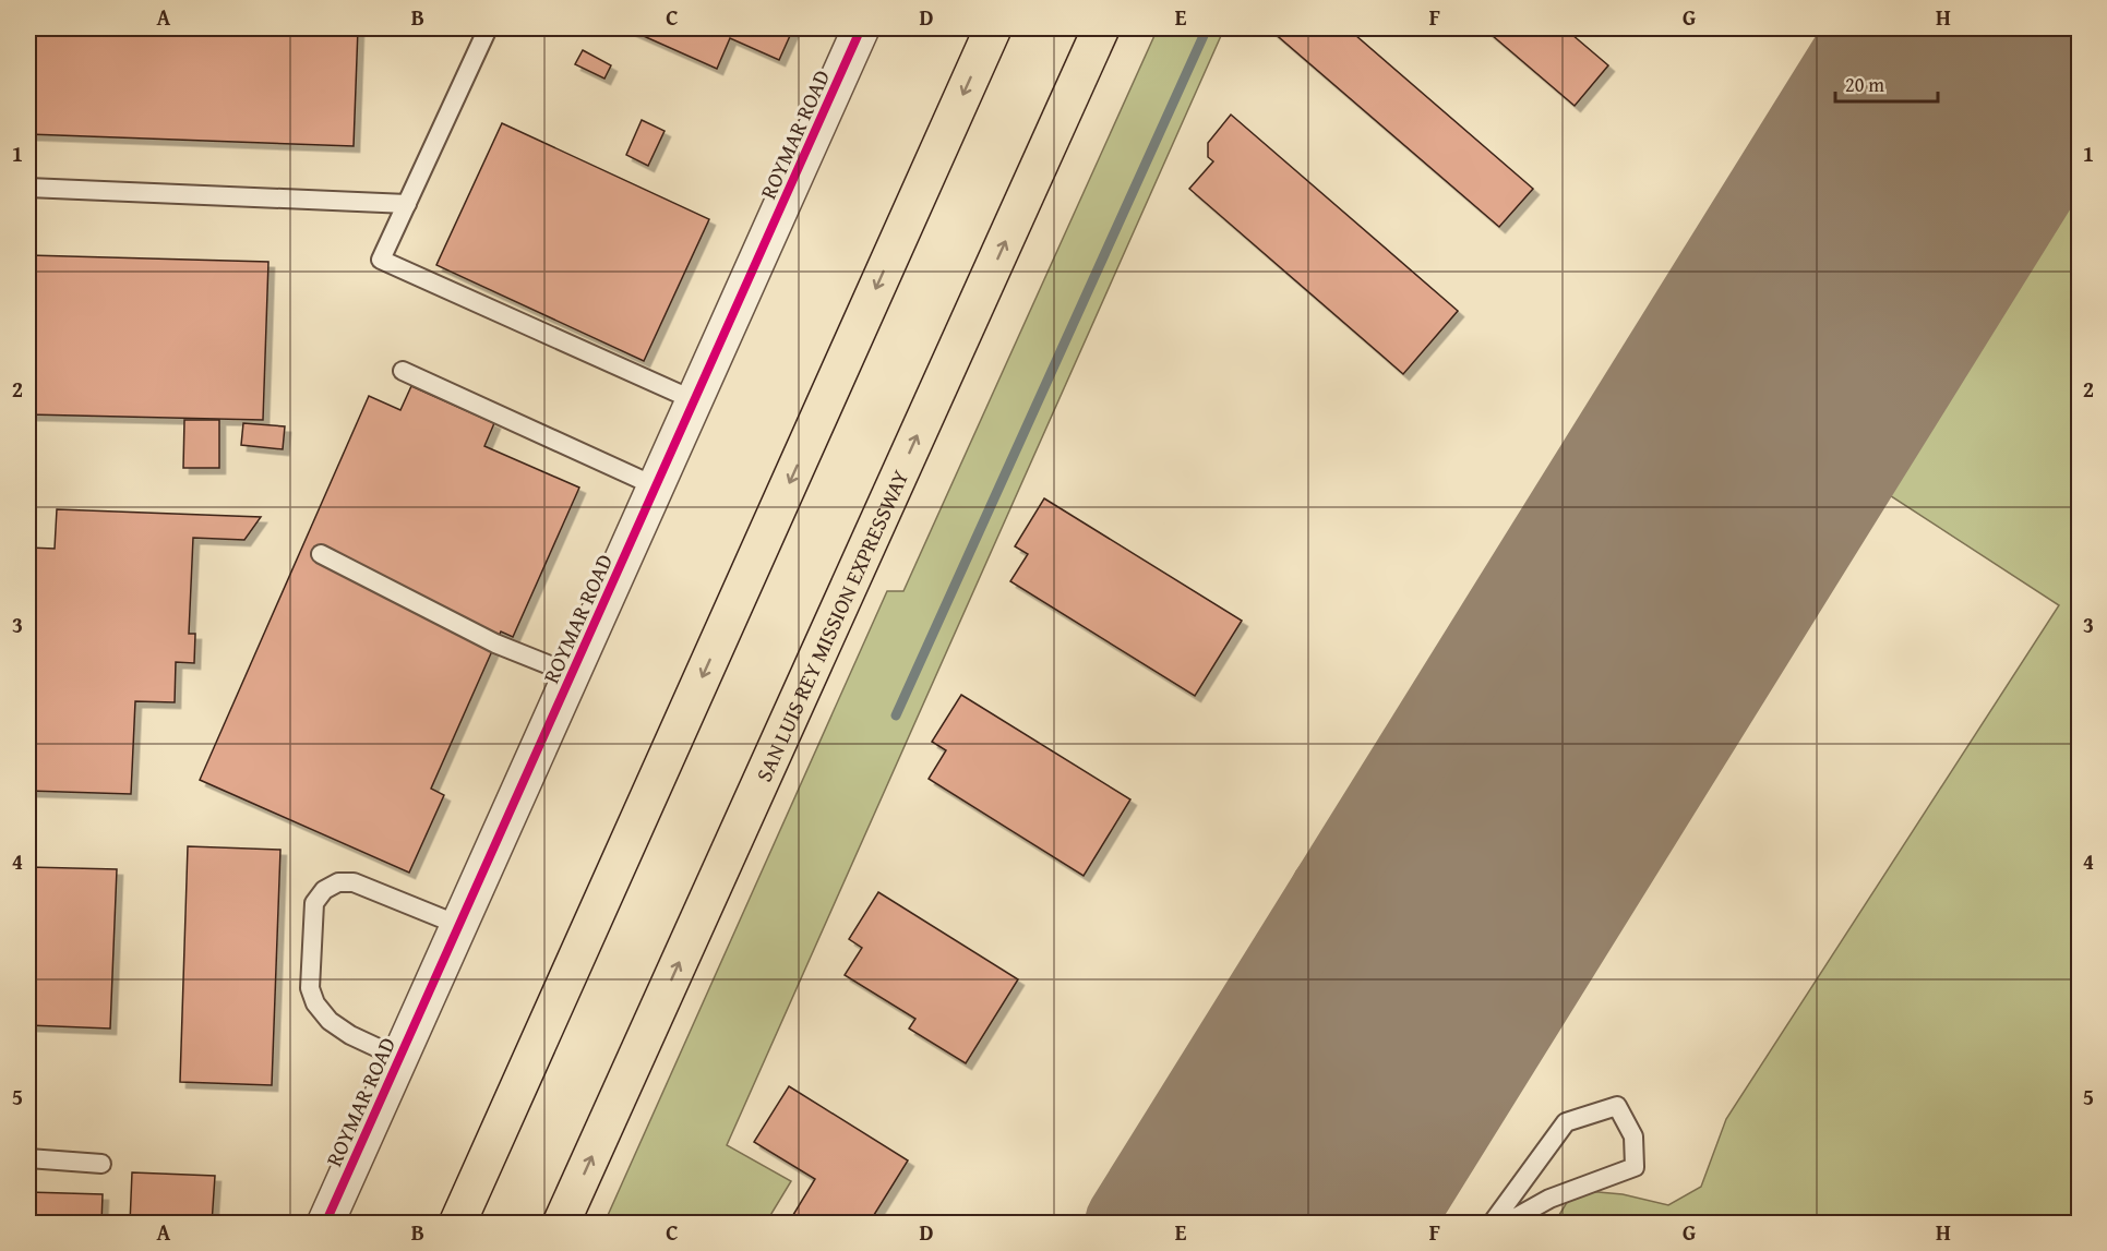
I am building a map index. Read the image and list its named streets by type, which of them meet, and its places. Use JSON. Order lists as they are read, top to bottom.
{
  "streets": {
    "highway": ["SAN LUIS REY MISSION EXPRESSWAY"],
    "street": ["ROYMAR ROAD"]
  },
  "scale_bar": "20 m",
  "grid": {
    "columns": [
      "A",
      "B",
      "C",
      "D",
      "E",
      "F",
      "G",
      "H"
    ],
    "rows": [
      "1",
      "2",
      "3",
      "4",
      "5"
    ]
  }
}
